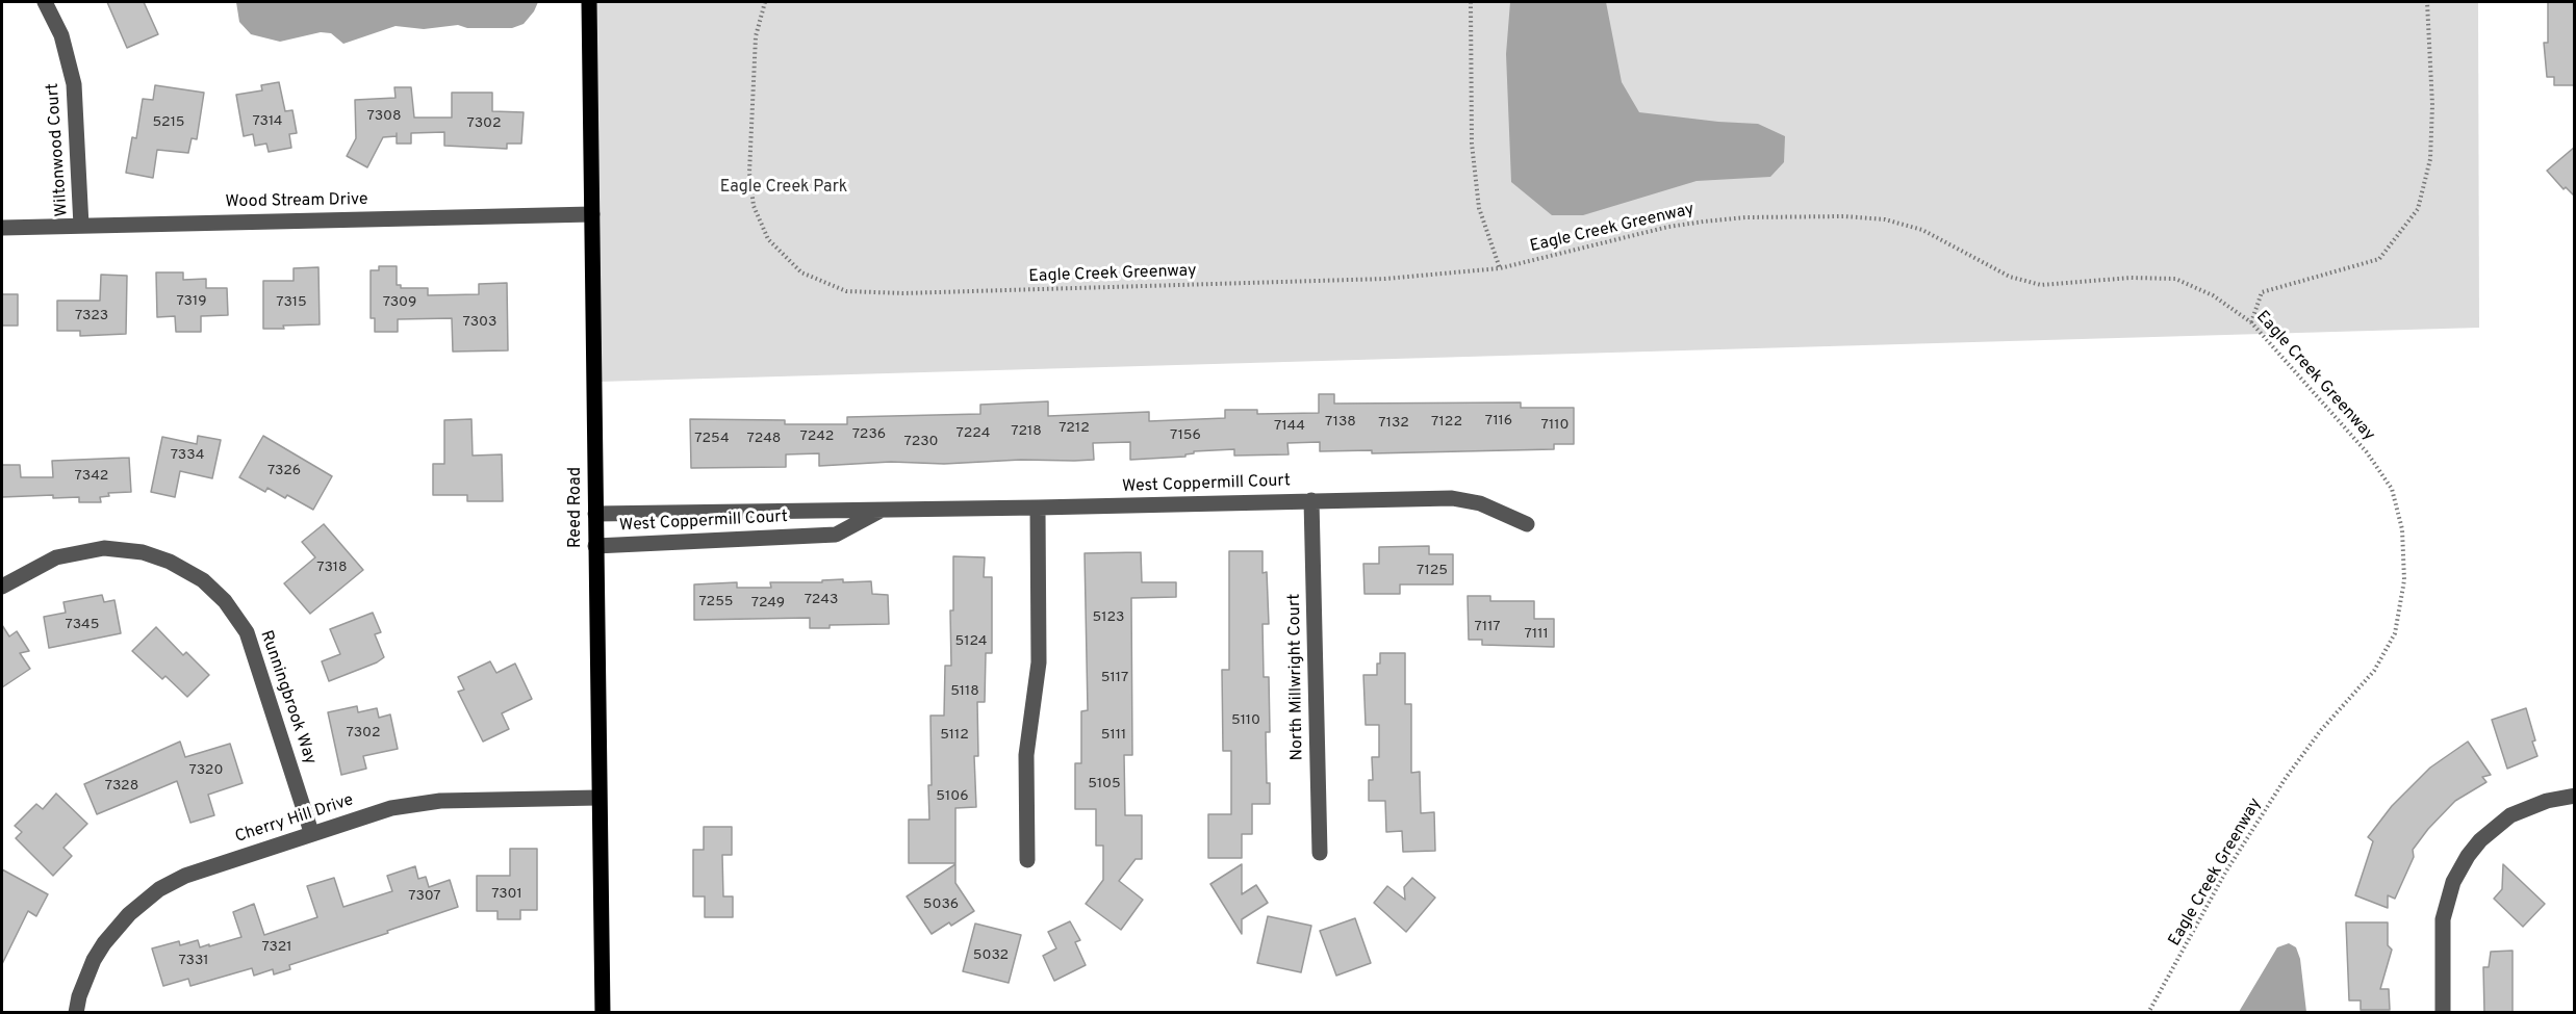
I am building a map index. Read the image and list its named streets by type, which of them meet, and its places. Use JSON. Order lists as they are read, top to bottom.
{
  "streets": {
    "main road": ["Reed Road"],
    "street": [
      "Wiltonwood Court",
      "Wood Stream Drive",
      "West Coppermill Court",
      "North Millwright Court",
      "Runningbrook Way",
      "Cherry Hill Drive"
    ],
    "path": ["Eagle Creek Greenway"]
  },
  "crossings": [
    ["Wiltonwood Court", "Wood Stream Drive"],
    ["Wood Stream Drive", "Reed Road"],
    ["West Coppermill Court", "Reed Road"],
    ["West Coppermill Court", "North Millwright Court"],
    ["Reed Road", "Cherry Hill Drive"],
    ["Runningbrook Way", "Cherry Hill Drive"]
  ],
  "parks": ["Eagle Creek Park"],
  "house_numbers": [
    "7308",
    "7314",
    "5215",
    "7302",
    "7319",
    "7315",
    "7309",
    "7323",
    "7303",
    "7116",
    "7138",
    "7122",
    "7132",
    "7110",
    "7144",
    "7212",
    "7218",
    "7224",
    "7236",
    "7156",
    "7242",
    "7254",
    "7248",
    "7230",
    "7334",
    "7326",
    "7342",
    "7318",
    "7125",
    "7243",
    "7255",
    "7249",
    "5123",
    "7345",
    "7117",
    "7111",
    "5124",
    "5117",
    "5118",
    "5110",
    "7302",
    "5112",
    "5111",
    "7320",
    "5105",
    "7328",
    "5106",
    "7301",
    "7307",
    "5036",
    "7321",
    "5032",
    "7331"
  ]
}
